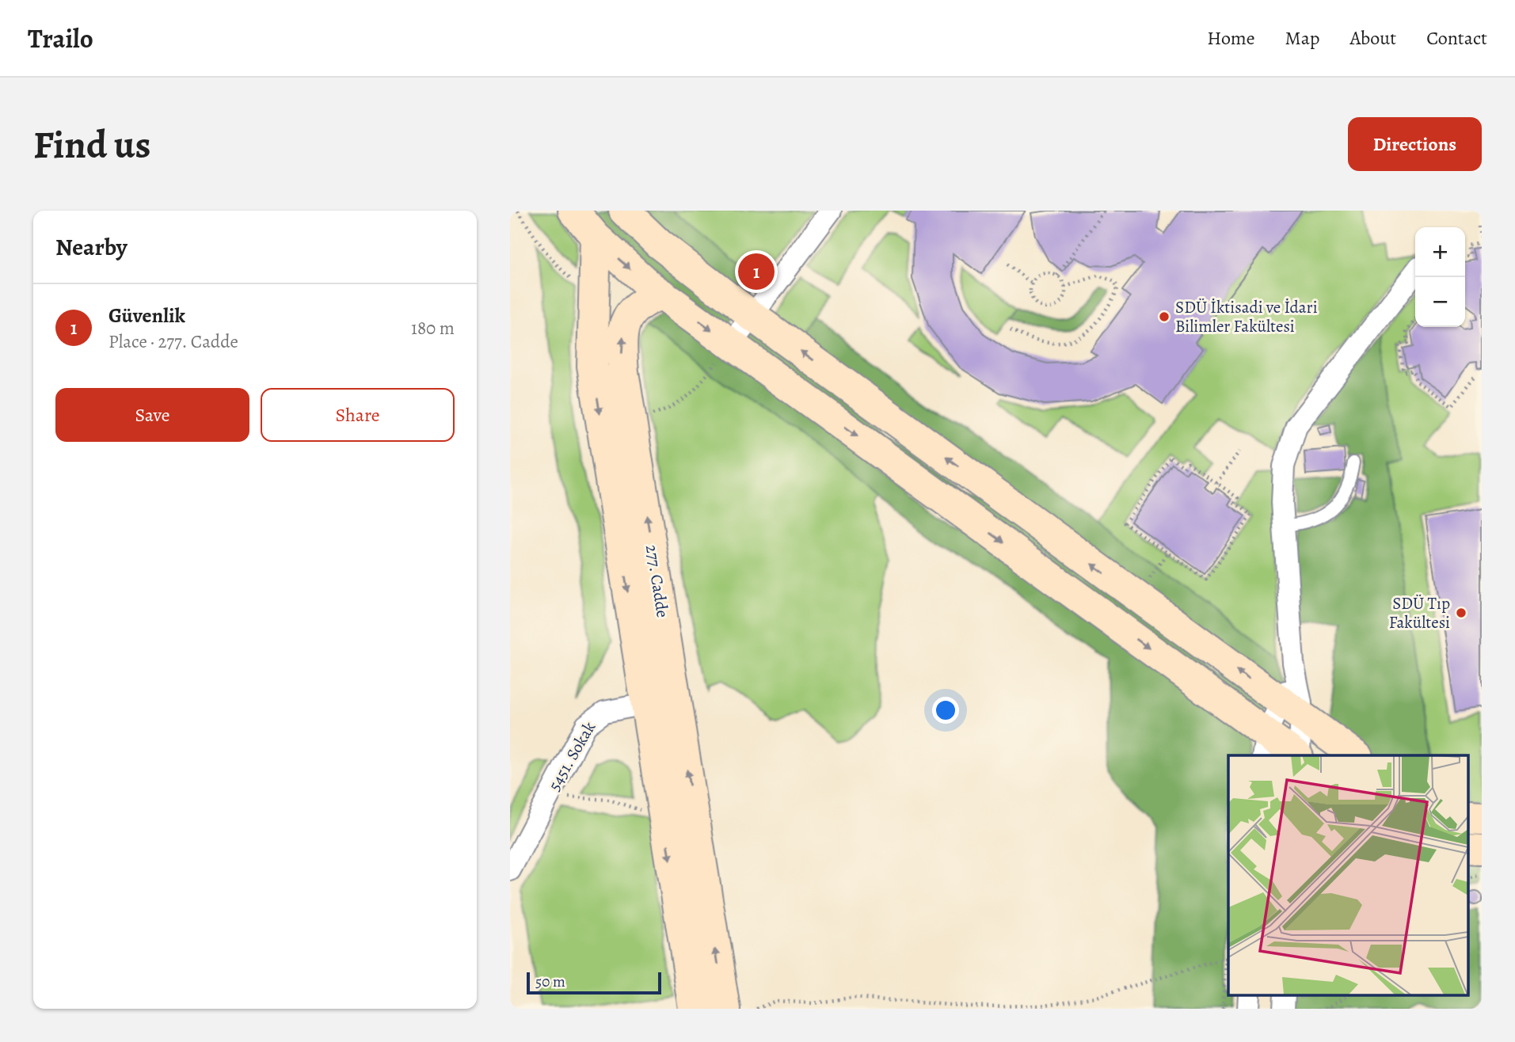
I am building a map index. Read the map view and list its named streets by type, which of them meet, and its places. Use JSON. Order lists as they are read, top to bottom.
{
  "streets": {
    "street": ["277. Cadde", "5451. Sokak"]
  },
  "crossings": [
    ["277. Cadde", "5451. Sokak"]
  ],
  "places": ["SDÜ İktisadi ve İdari Bilimler Fakültesi", "SDÜ Tıp Fakültesi"],
  "scale_bar": "50 m",
  "page": {
    "header": "Trailo",
    "nav": [
      "Home",
      "Map",
      "About",
      "Contact"
    ],
    "buttons": [
      "Directions",
      ["Save", "Share"]
    ],
    "title": "Find us",
    "heading": "Nearby",
    "map_buttons": ["+", "−"],
    "pins": "1",
    "list": [
      {
        "mark": "1",
        "name": "Güvenlik",
        "note": "Place · 277. Cadde",
        "value": "180 m"
      }
    ],
    "scale": "50 m"
  }
}
